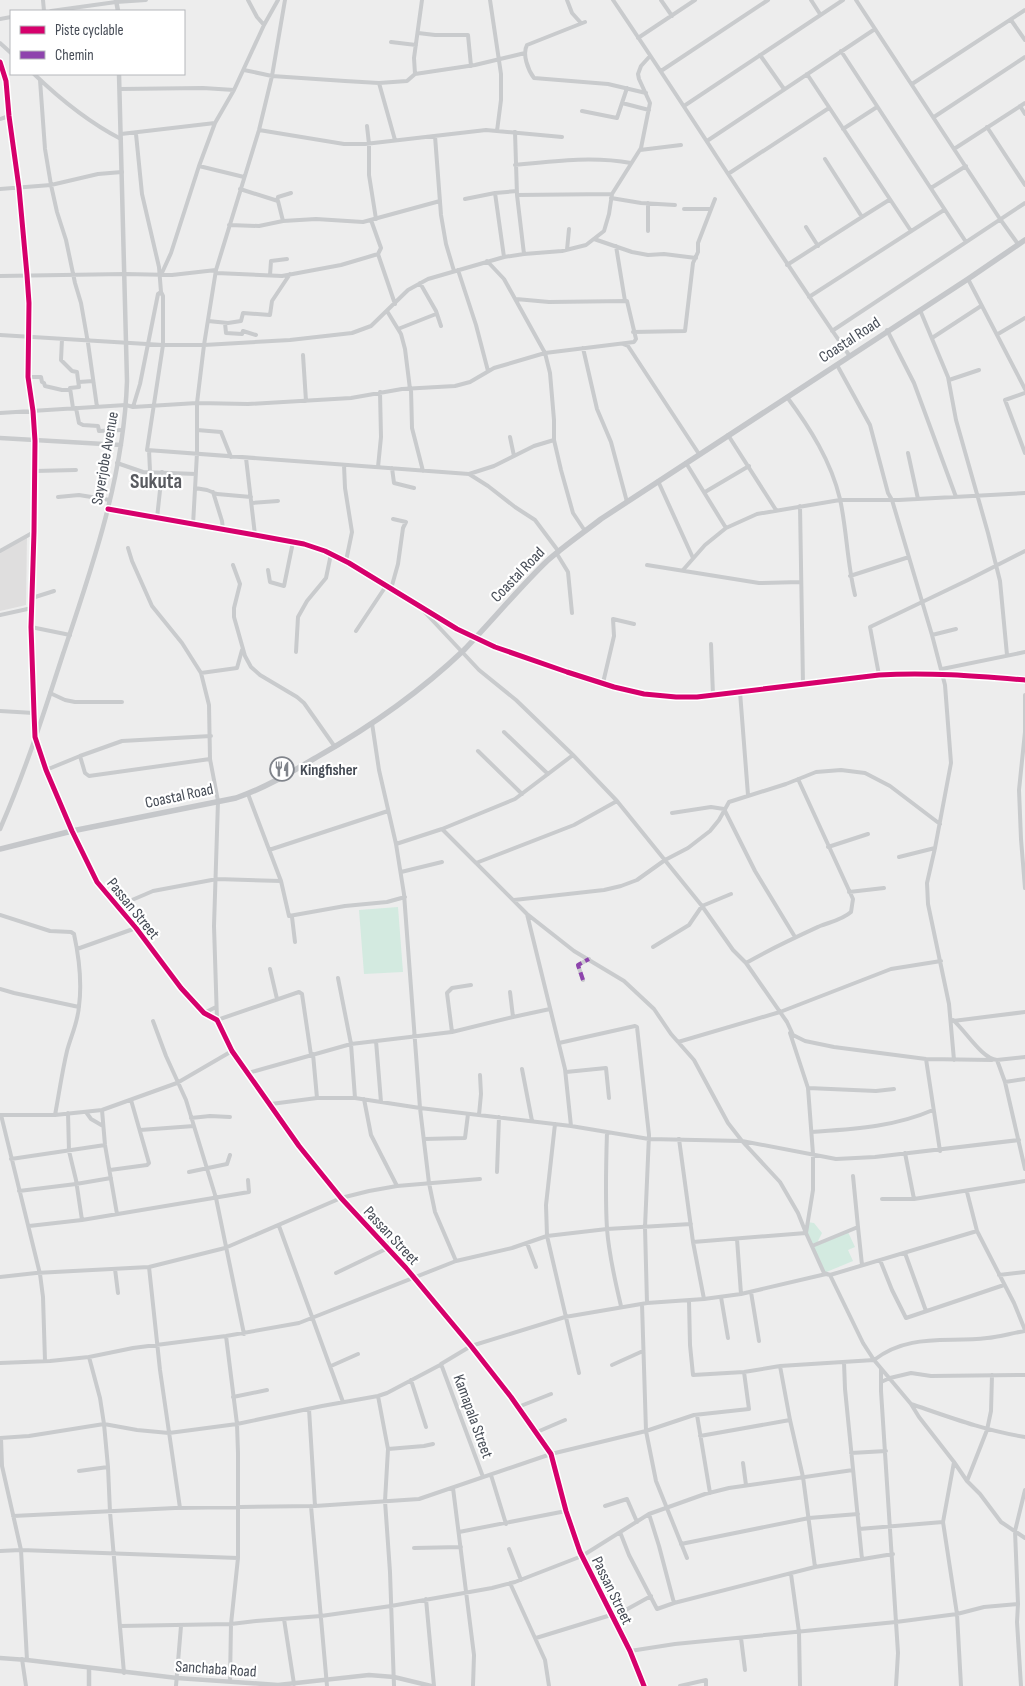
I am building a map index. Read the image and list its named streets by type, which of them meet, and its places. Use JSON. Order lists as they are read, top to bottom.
{
  "streets": {
    "main road": ["Coastal Road"],
    "street": [
      "Sayerjobe Avenue",
      "Passan Street",
      "Kamapala Street",
      "Sanchaba Road"
    ]
  },
  "crossings": [
    ["Coastal Road", "Passan Street"],
    ["Sayerjobe Avenue", "Passan Street"],
    ["Passan Street", "Kamapala Street"]
  ],
  "districts": ["Sukuta"],
  "places": {
    "restaurant": ["Kingfisher"]
  },
  "legend": ["Piste cyclable", "Chemin"]
}
